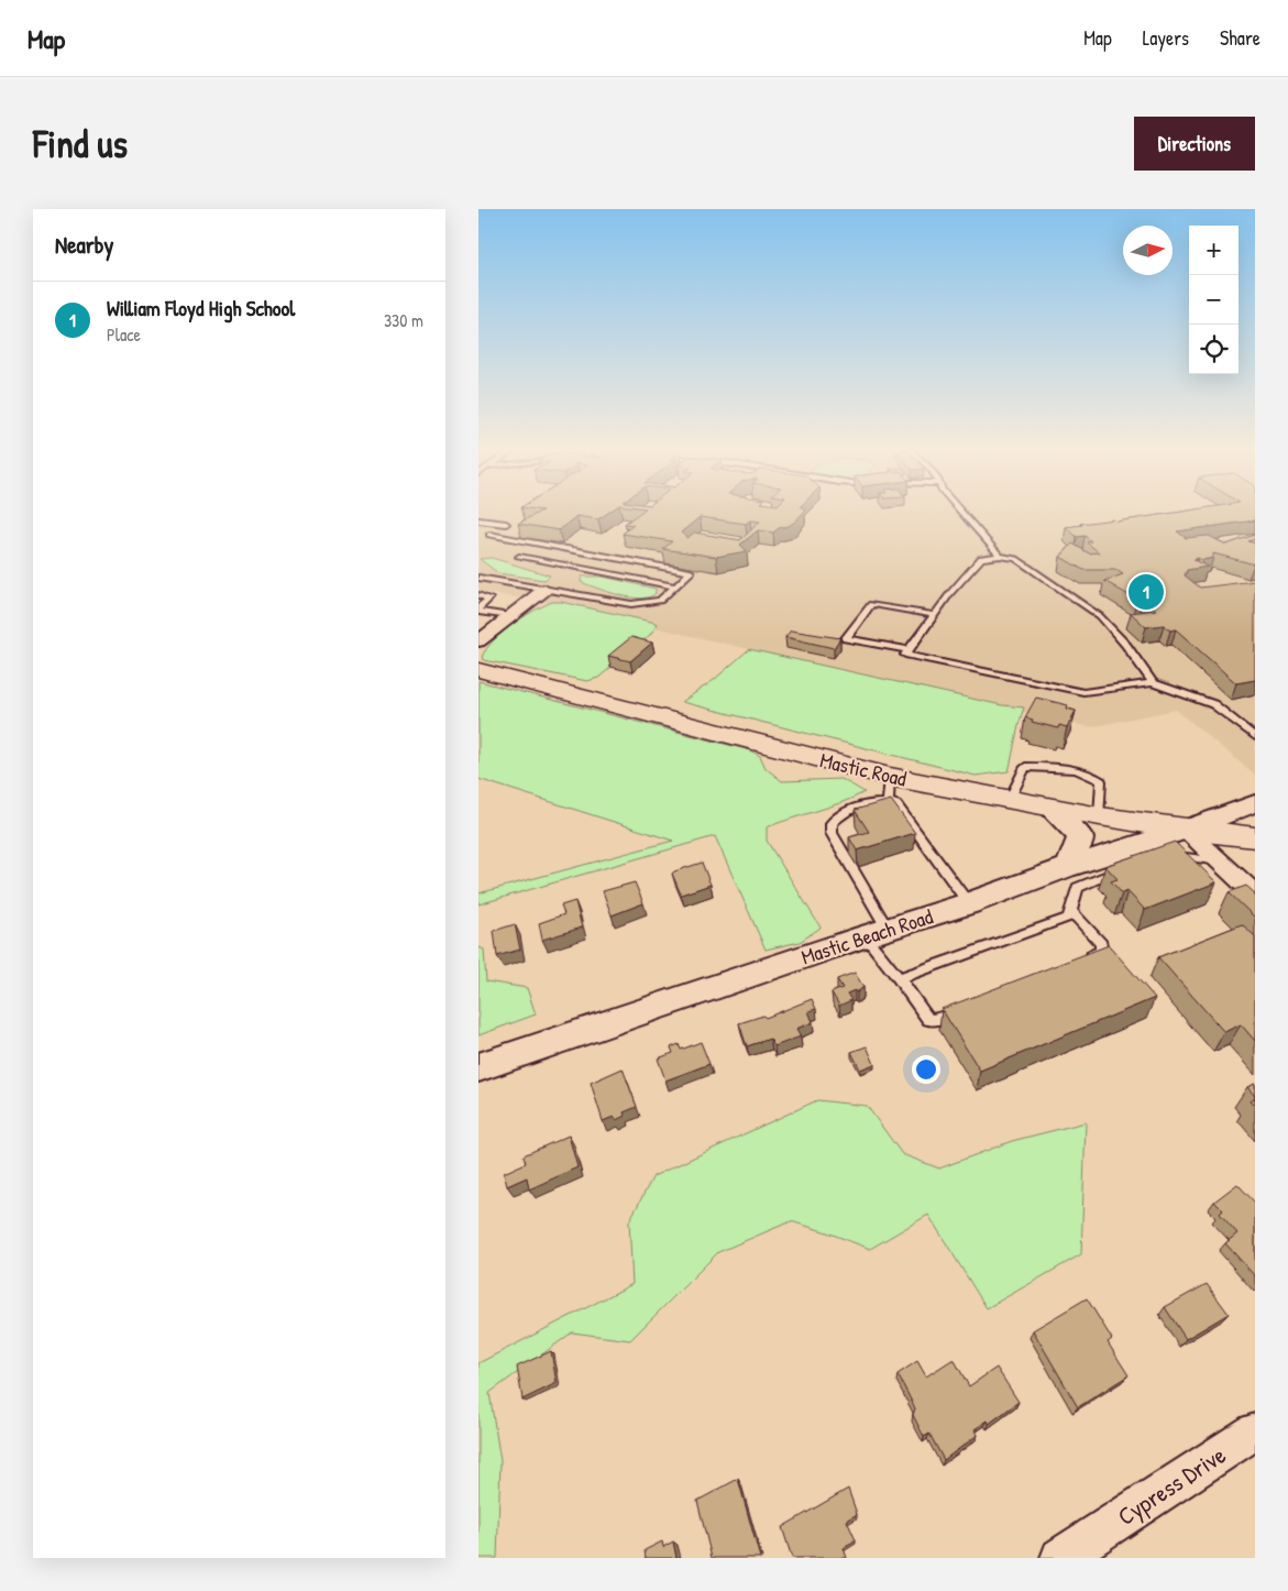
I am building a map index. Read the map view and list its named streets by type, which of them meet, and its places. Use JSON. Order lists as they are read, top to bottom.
{
  "streets": {
    "main road": ["Mastic Road"],
    "street": ["Mastic Beach Road", "Cypress Drive"]
  },
  "crossings": [
    ["Mastic Road", "Mastic Beach Road"]
  ],
  "north": "right",
  "page": {
    "header": "Map",
    "nav": ["Map", "Layers", "Share"],
    "buttons": "Directions",
    "title": "Find us",
    "heading": "Nearby",
    "map_buttons": ["+", "−"],
    "list": [
      {
        "mark": "1",
        "name": "William Floyd High School",
        "note": "Place",
        "value": "330 m"
      }
    ],
    "pins": "1"
  }
}
